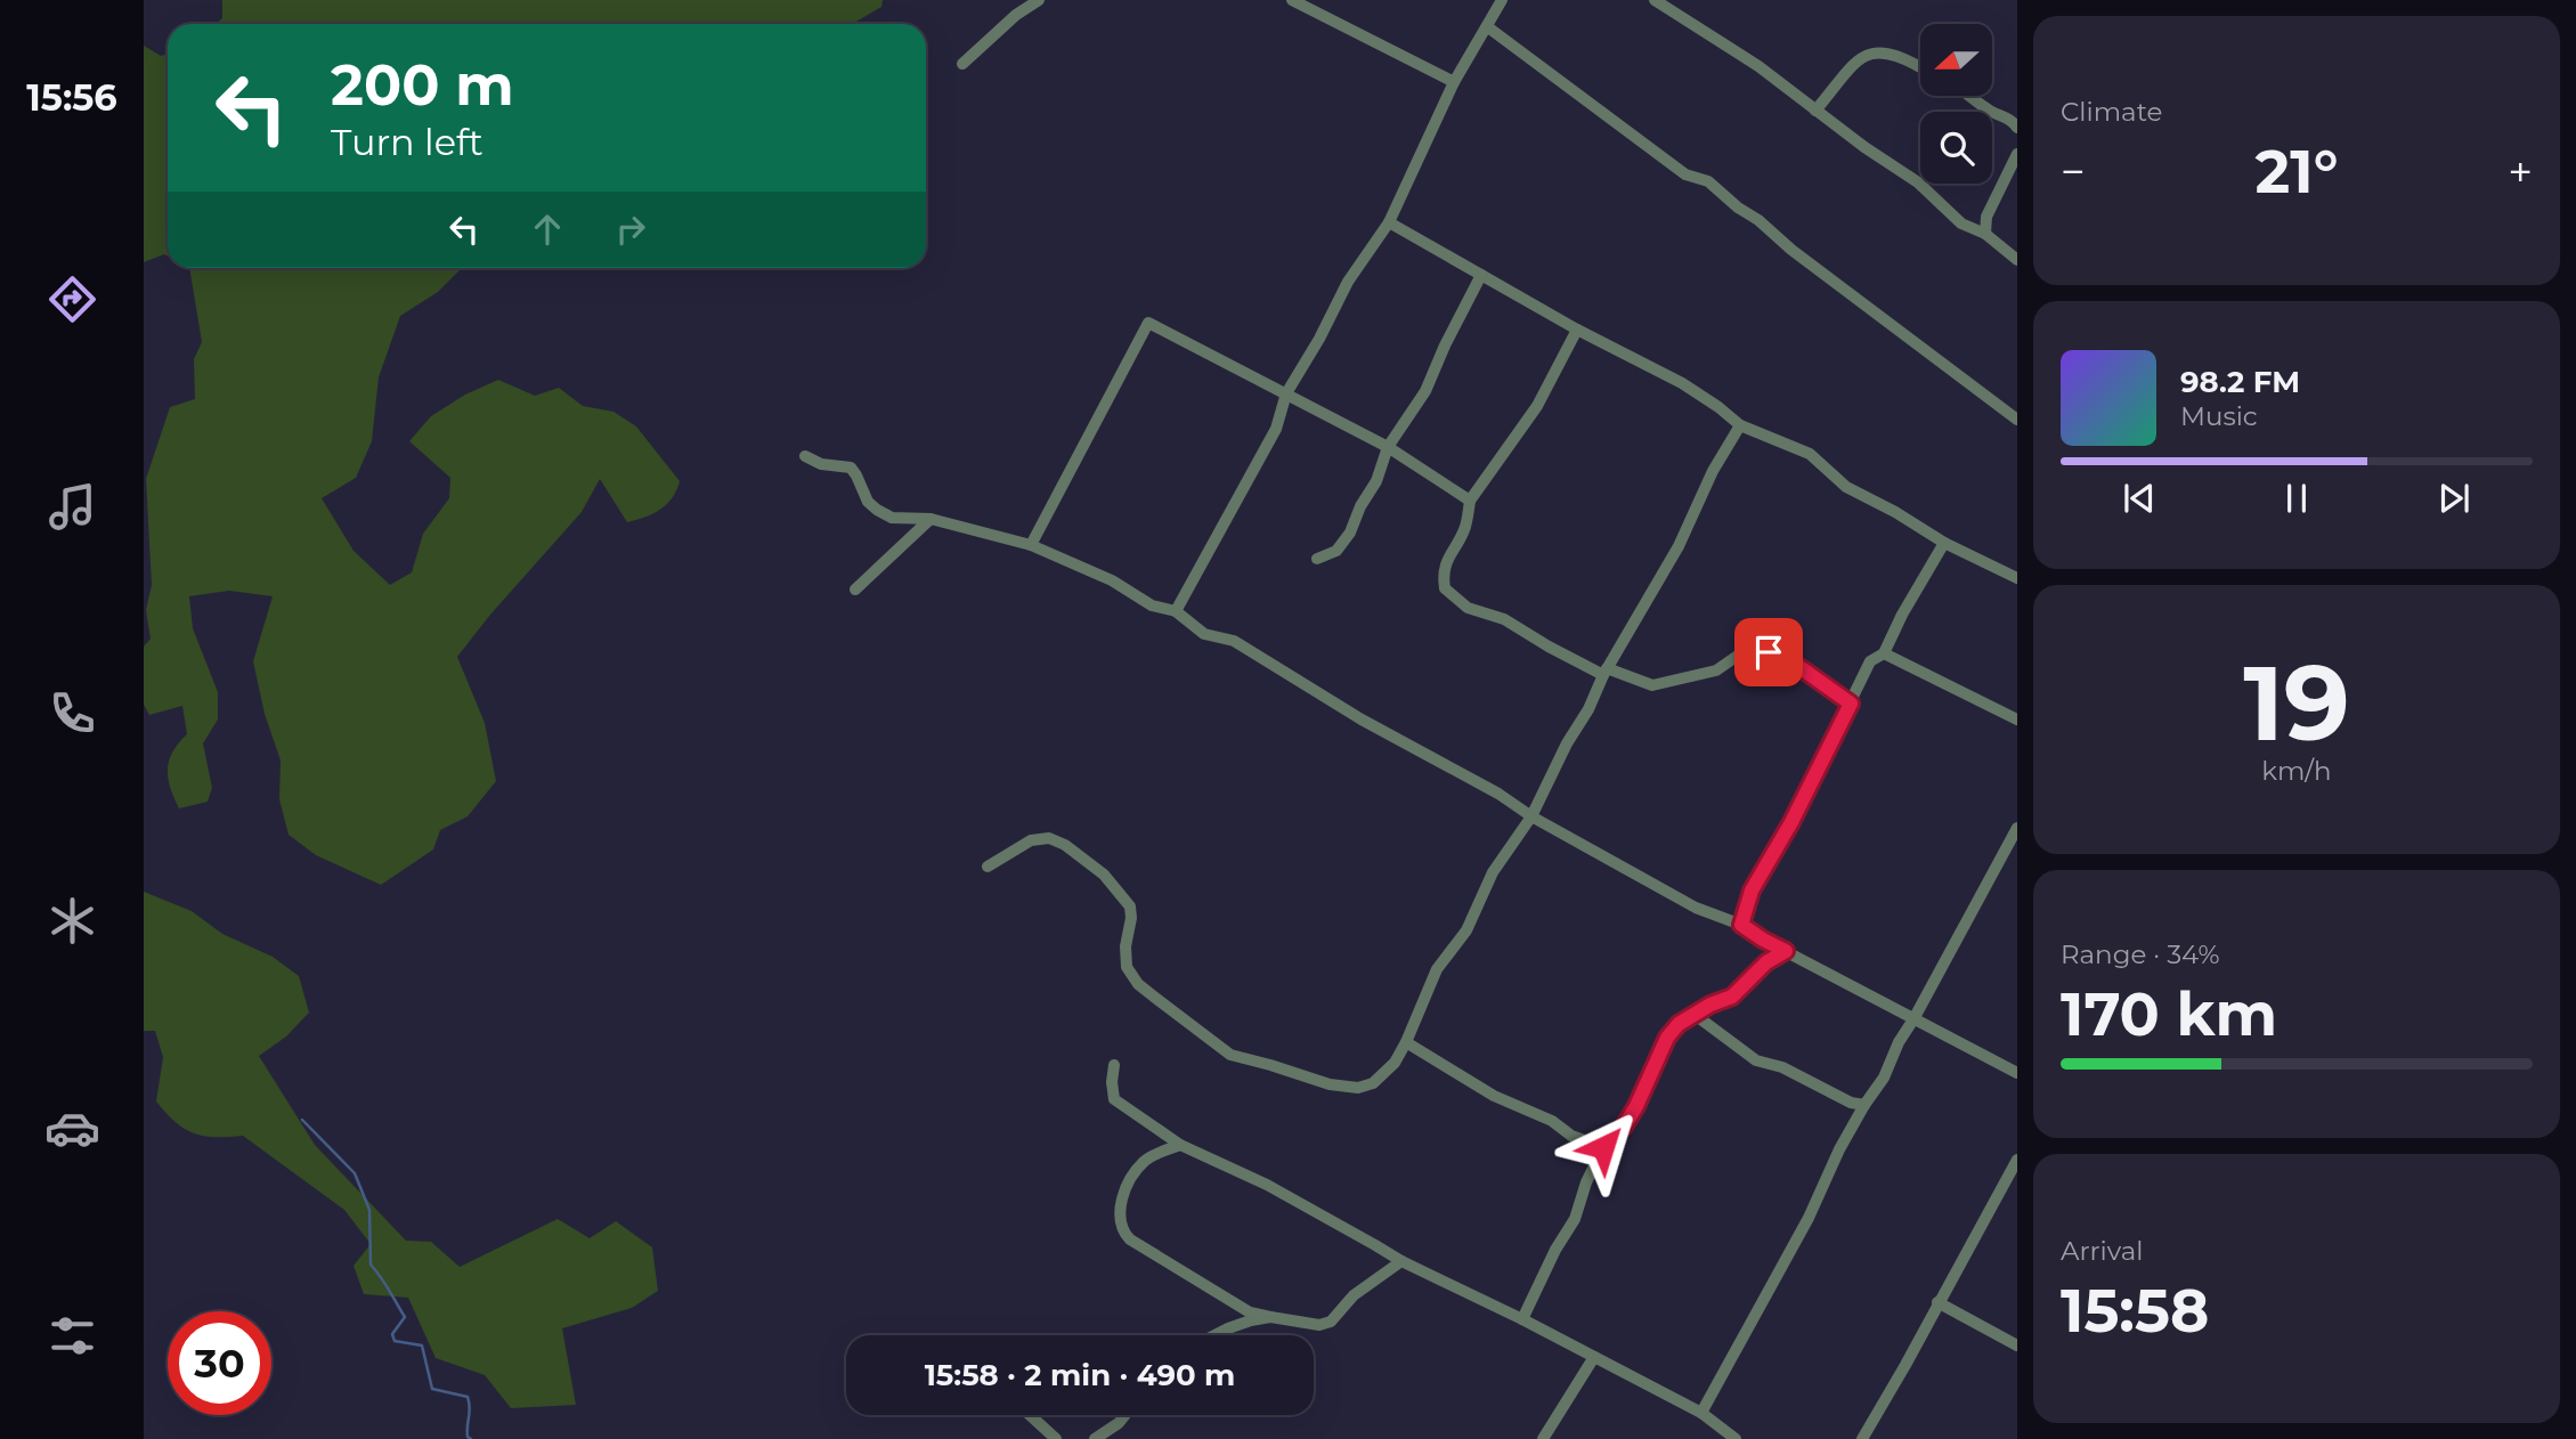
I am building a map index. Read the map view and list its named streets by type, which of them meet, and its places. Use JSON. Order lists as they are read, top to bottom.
{
  "north": "left",
  "page": {
    "tabs": "15:56",
    "tile": [
      "Climate",
      ["19", "km/h"],
      ["Range · 34%", "170 km"],
      ["Arrival", "15:58"]
    ],
    "turn": ["200 m", "Turn left"],
    "heat": ["−", "21°", "+"],
    "song": ["98.2 FM", "Music"],
    "limit": "30",
    "trip": "15:58 · 2 min · 490 m"
  }
}
